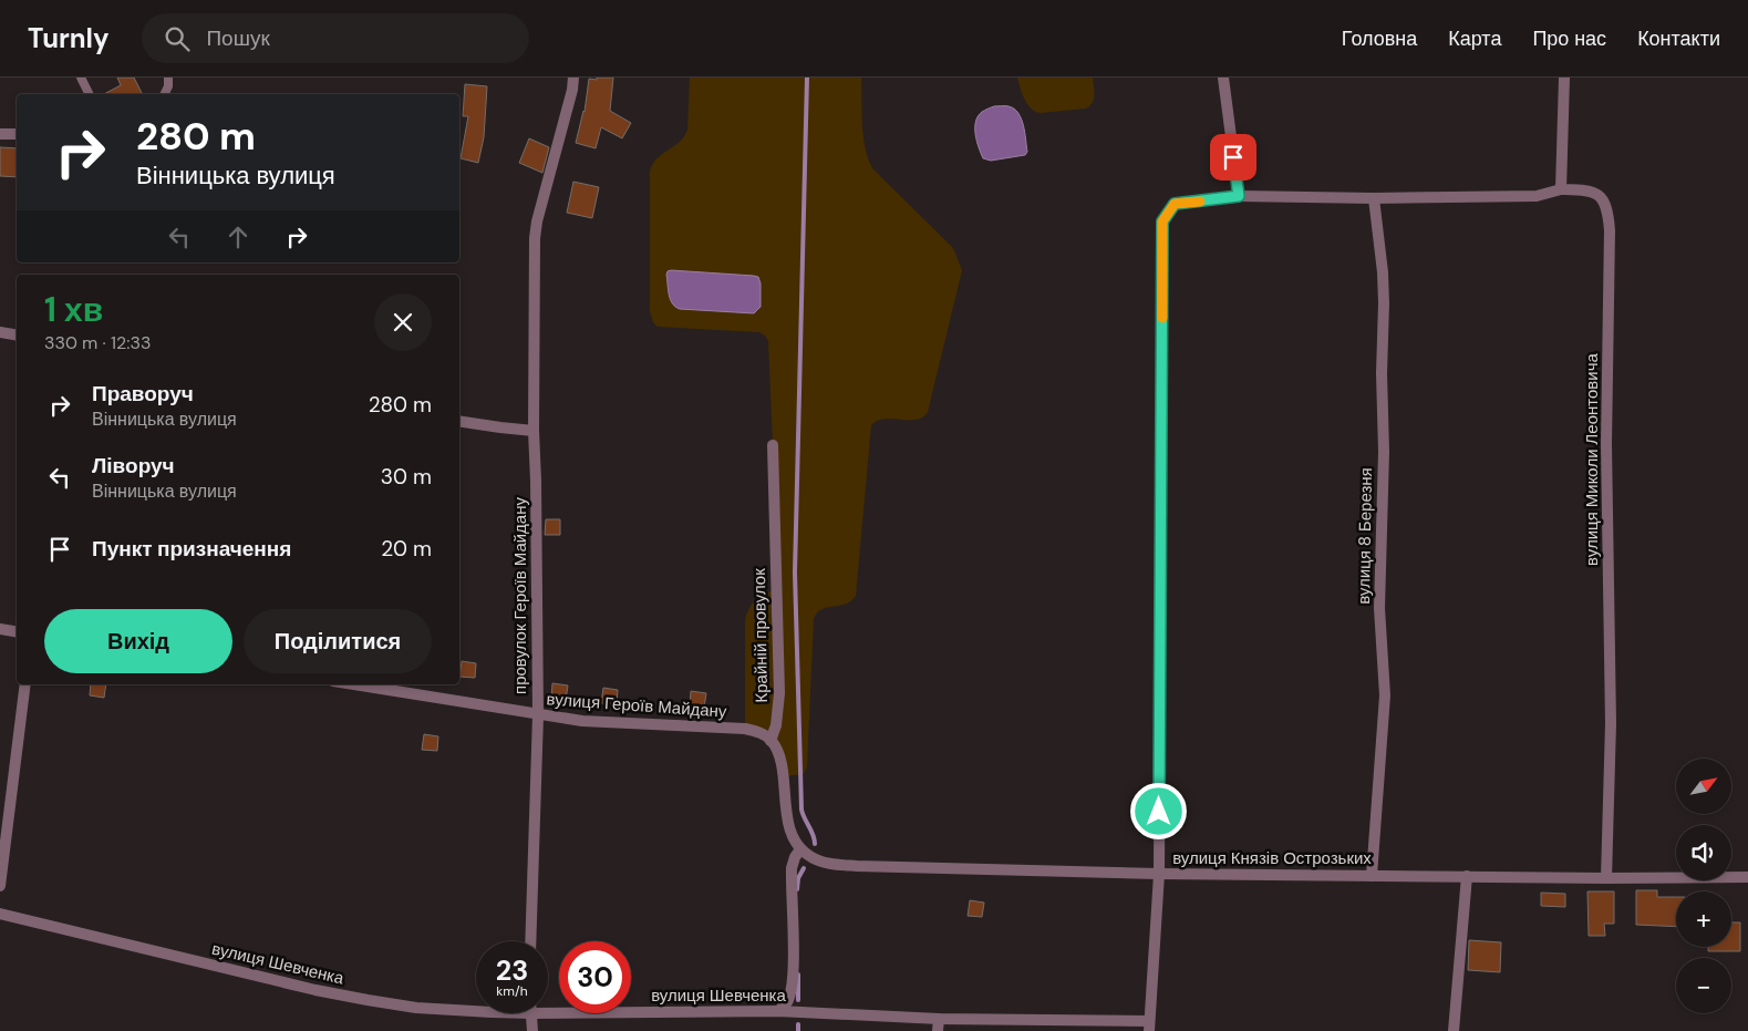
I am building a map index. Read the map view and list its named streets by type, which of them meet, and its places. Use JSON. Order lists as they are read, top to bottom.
{
  "streets": {
    "street": [
      "вулиця Миколи Леонтовича",
      "вулиця 8 Березня",
      "провулок Героїв Майдану",
      "Крайній провулок",
      "вулиця Героїв Майдану",
      "вулиця Князів Острозьких",
      "вулиця Шевченка"
    ]
  },
  "crossings": [
    ["вулиця Миколи Леонтовича", "вулиця Князів Острозьких"],
    ["вулиця 8 Березня", "вулиця Князів Острозьких"],
    ["провулок Героїв Майдану", "вулиця Героїв Майдану"],
    ["Крайній провулок", "вулиця Героїв Майдану"]
  ],
  "north": "top right",
  "page": {
    "header": "Turnly",
    "search": "Пошук",
    "nav": [
      "Головна",
      "Карта",
      "Про нас",
      "Контакти"
    ],
    "turn": ["280 m", "Вінницька вулиця"],
    "heading": ["1 хв", "330 m · 12:33"],
    "list": [
      {
        "name": "Праворуч",
        "note": "Вінницька вулиця",
        "value": "280 m"
      },
      {
        "name": "Ліворуч",
        "note": "Вінницька вулиця",
        "value": "30 m"
      },
      {
        "name": "Пункт призначення",
        "value": "20 m"
      }
    ],
    "buttons": ["Вихід", "Поділитися"],
    "map_buttons": ["+", "−"],
    "speed": "23 km/h",
    "limit": "30"
  }
}
